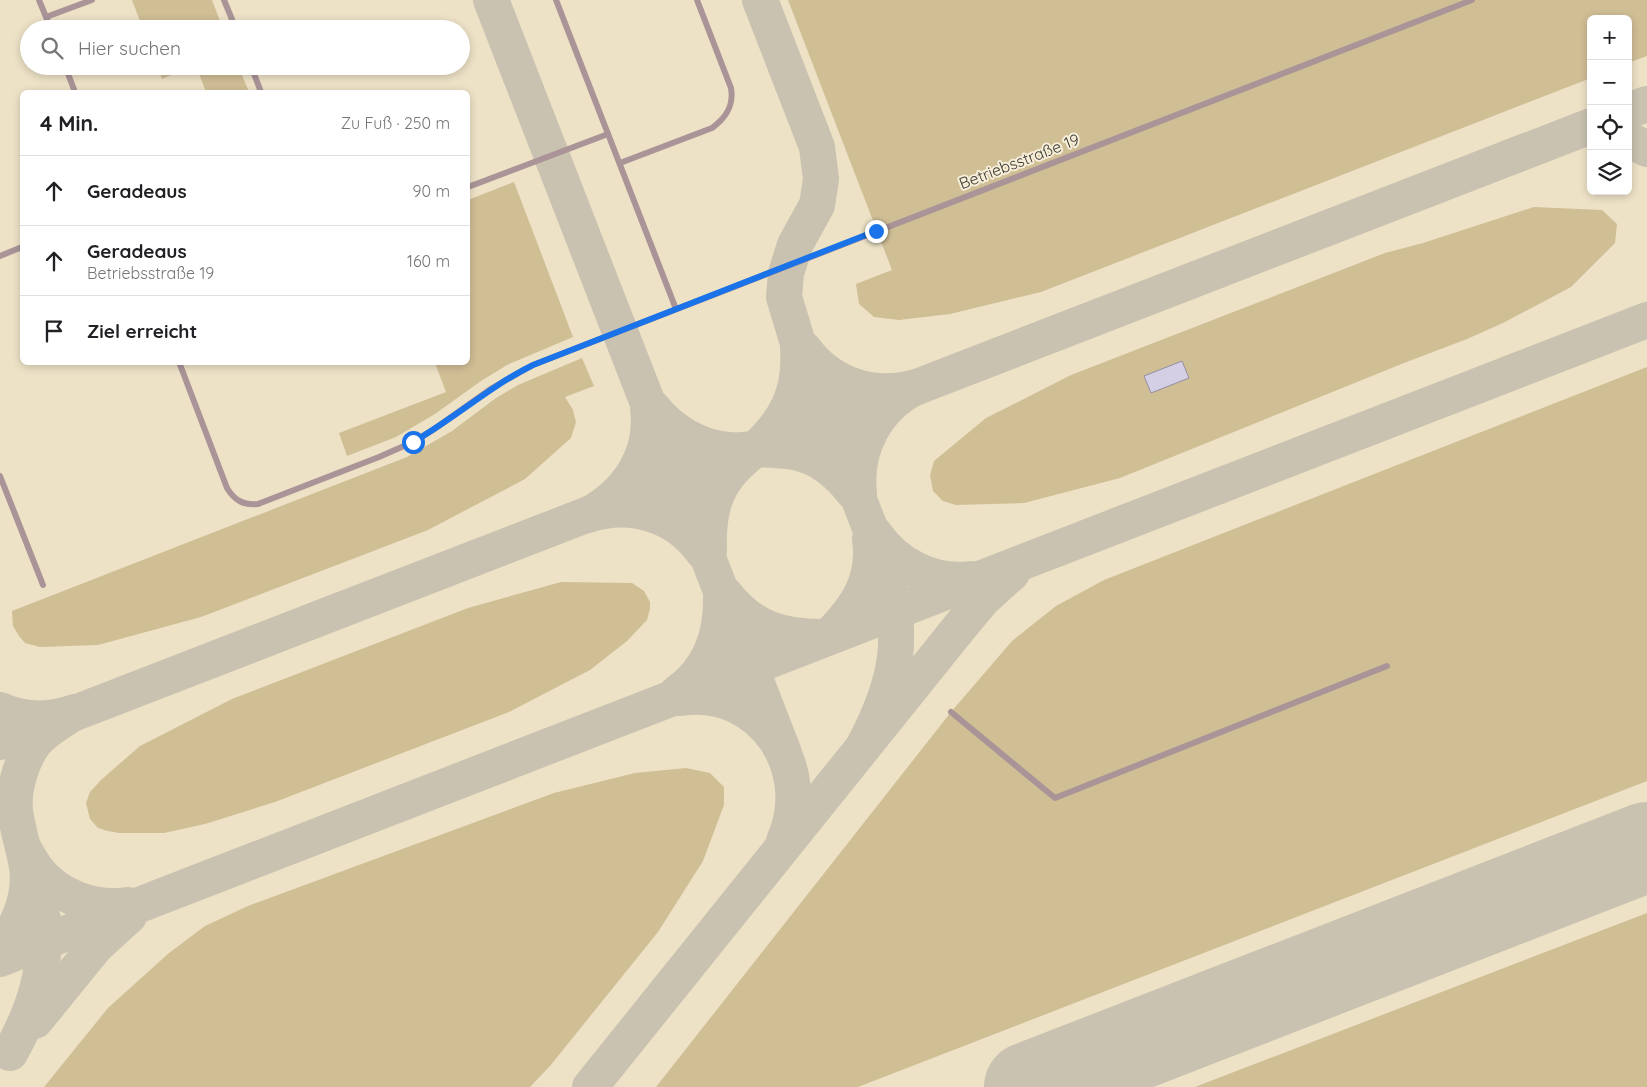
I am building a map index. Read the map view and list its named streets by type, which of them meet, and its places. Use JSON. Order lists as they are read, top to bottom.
{
  "streets": {
    "lane": ["Betriebsstraße 19"]
  },
  "page": {
    "map_buttons": ["+", "−"],
    "search": "Hier suchen",
    "heading": ["4 Min.", "Zu Fuß · 250 m"],
    "list": [
      ["Geradeaus", "90 m"],
      ["Geradeaus", "Betriebsstraße 19", "160 m"],
      "Ziel erreicht"
    ]
  }
}
